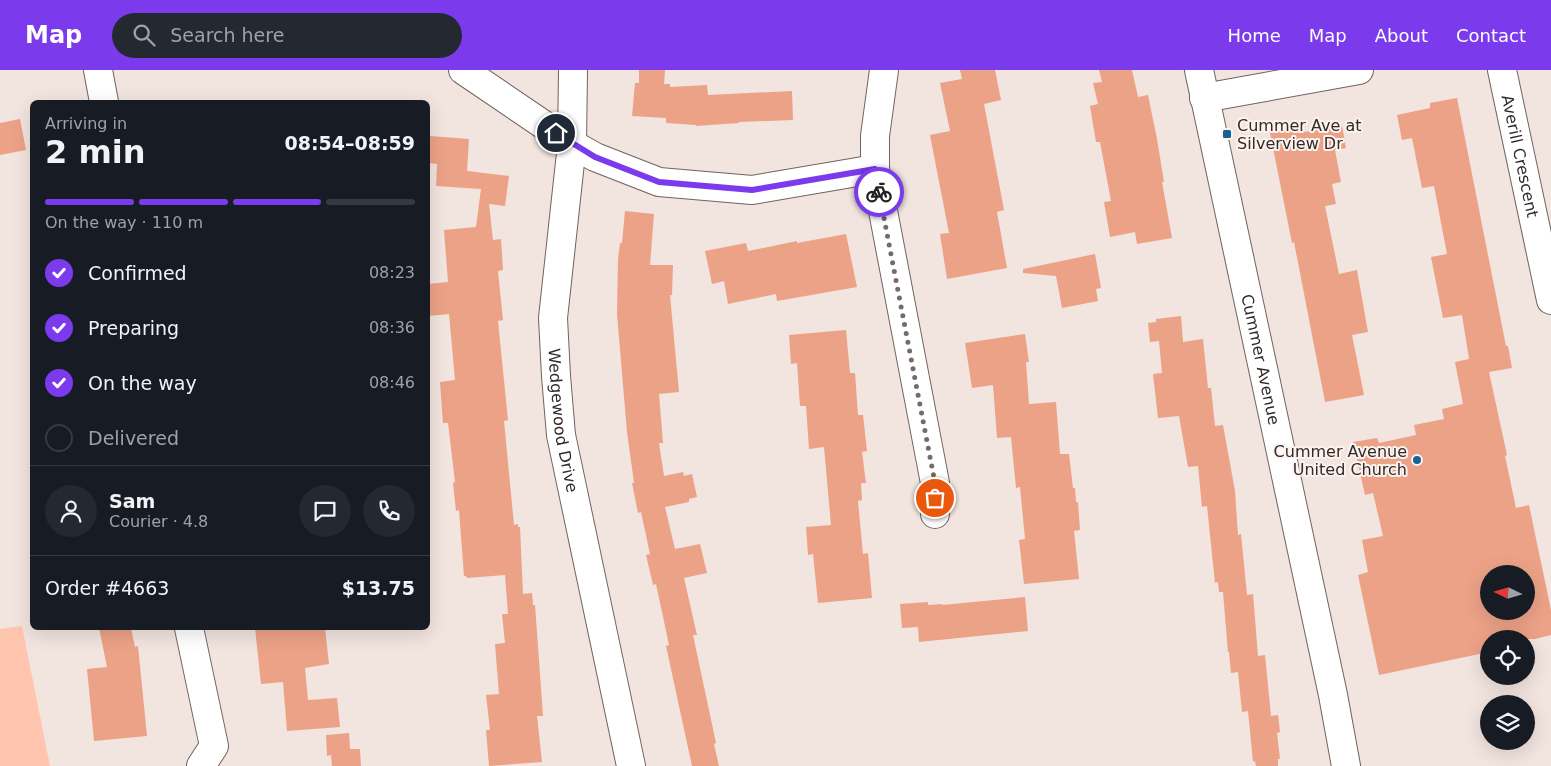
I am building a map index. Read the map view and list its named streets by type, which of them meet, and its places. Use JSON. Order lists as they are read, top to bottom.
{
  "streets": {
    "street": ["Averill Crescent", "Cummer Avenue", "Wedgewood Drive"]
  },
  "places": {
    "transit": ["Cummer Ave at Silverview Dr"],
    "other": ["Cummer Avenue United Church"]
  },
  "north": "left",
  "page": {
    "header": "Map",
    "search": "Search here",
    "nav": [
      "Home",
      "Map",
      "About",
      "Contact"
    ],
    "heading": ["2 min", "Arriving in", "08:54–08:59"],
    "panel": [
      "Sam",
      "Courier · 4.8",
      "Order #4663",
      "$13.75"
    ],
    "bar": "On the way · 110 m",
    "list": [
      ["Confirmed", "08:23"],
      ["Preparing", "08:36"],
      ["On the way", "08:46"],
      "Delivered"
    ]
  }
}
